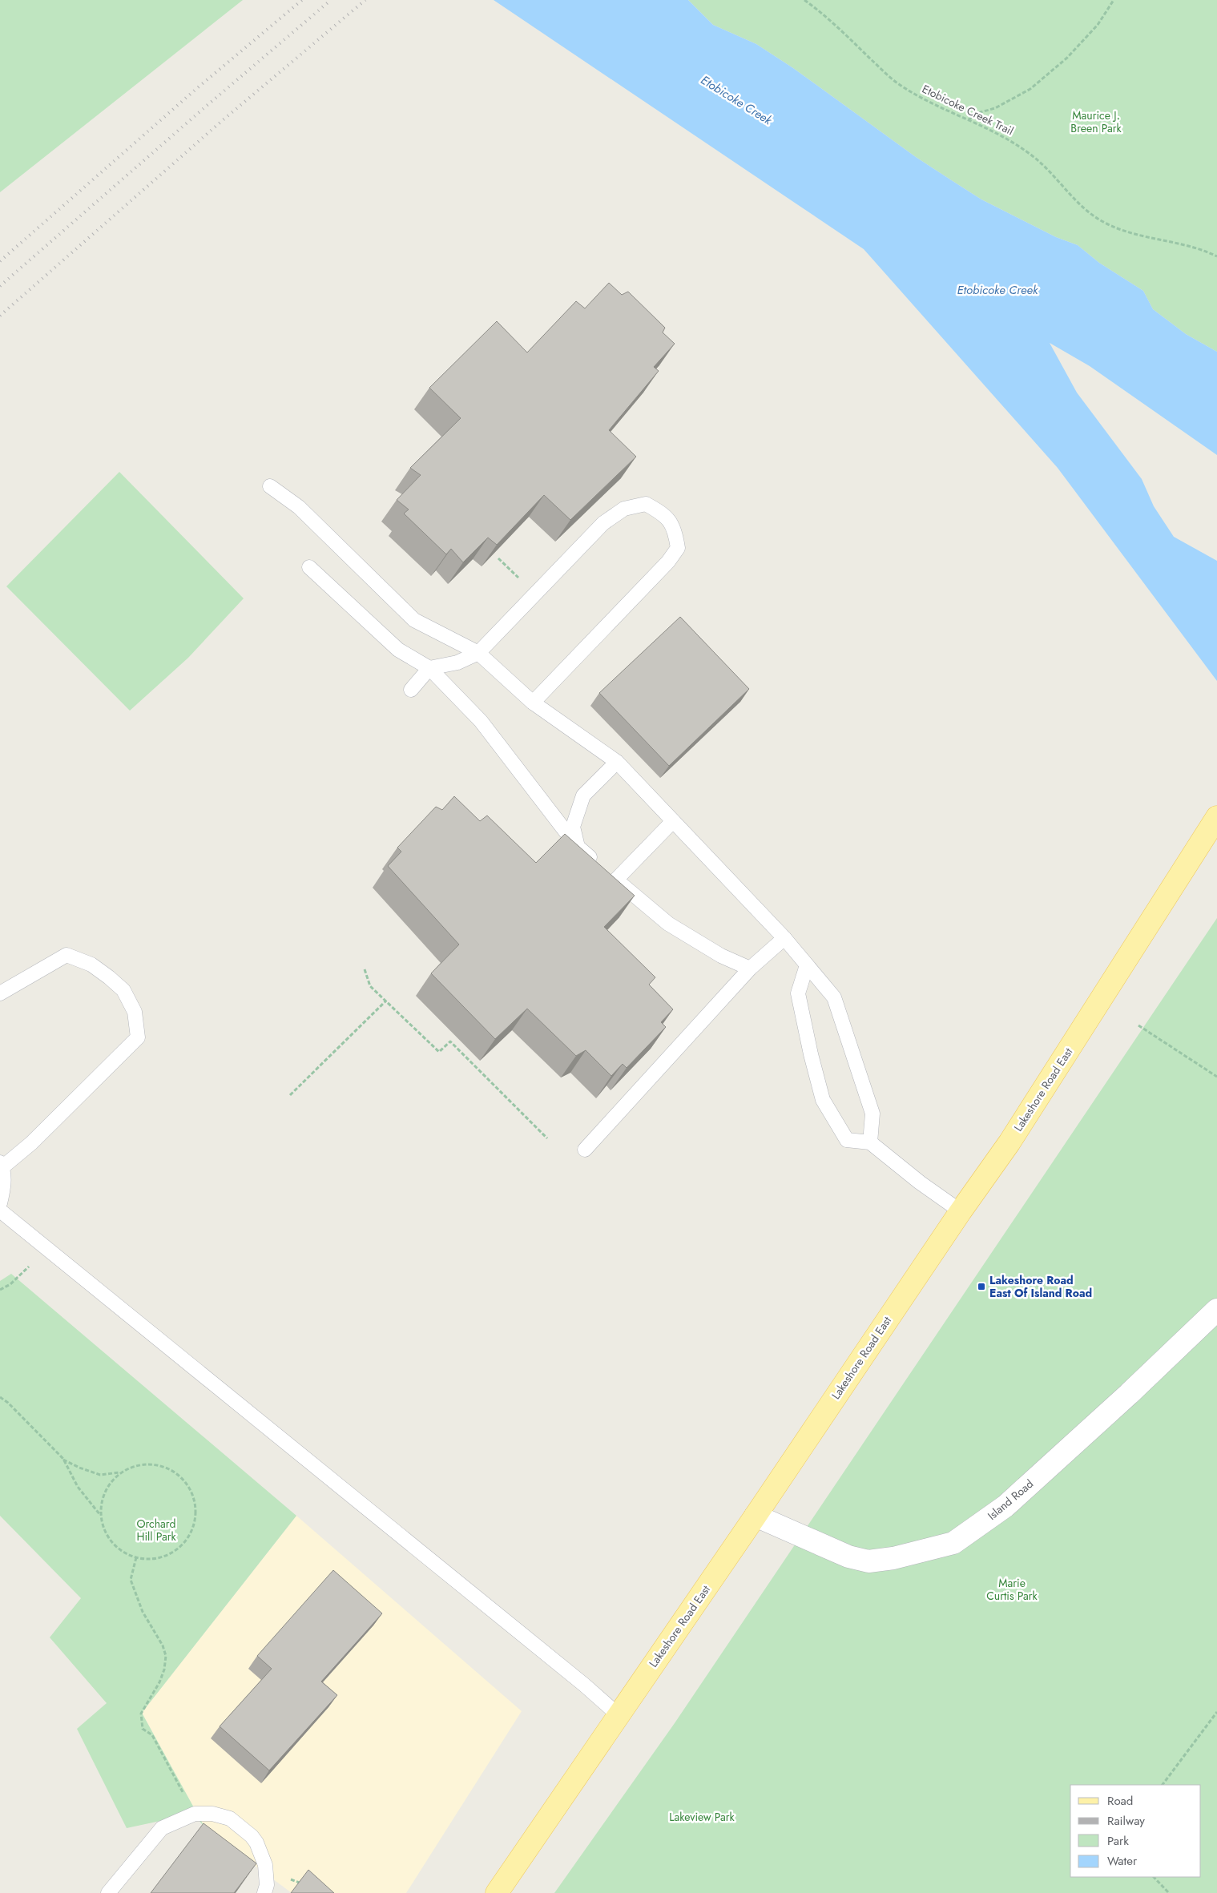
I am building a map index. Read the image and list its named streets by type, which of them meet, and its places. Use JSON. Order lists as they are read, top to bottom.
{
  "streets": {
    "main road": ["Lakeshore Road East"],
    "street": ["Island Road"],
    "path": ["Etobicoke Creek Trail"]
  },
  "crossings": [
    ["Lakeshore Road East", "Island Road"]
  ],
  "water": ["Etobicoke Creek"],
  "parks": [
    "Maurice J. Breen Park",
    "Orchard Hill Park",
    "Marie Curtis Park",
    "Lakeview Park"
  ],
  "places": {
    "transit": ["Lakeshore Road East Of Island Road"]
  },
  "legend": [
    "Road",
    "Railway",
    "Park",
    "Water"
  ]
}
